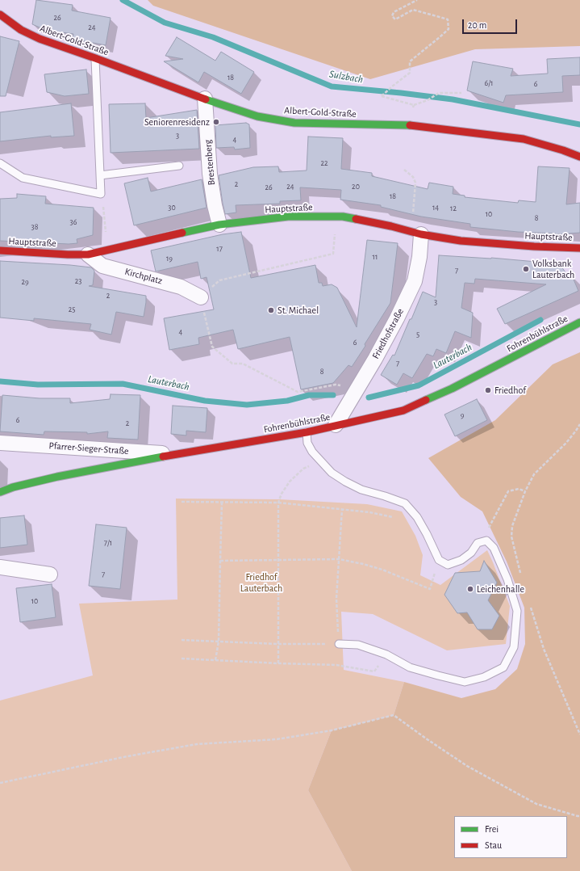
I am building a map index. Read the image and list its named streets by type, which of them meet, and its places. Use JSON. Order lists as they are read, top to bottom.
{
  "streets": {
    "street": [
      "Albert-Gold-Straße",
      "Brestenberg",
      "Hauptstraße",
      "Kirchplatz",
      "Friedhofstraße",
      "Fohrenbühlstraße",
      "Pfarrer-Sieger-Straße"
    ]
  },
  "crossings": [
    ["Albert-Gold-Straße", "Brestenberg"],
    ["Brestenberg", "Hauptstraße"],
    ["Hauptstraße", "Kirchplatz"],
    ["Hauptstraße", "Friedhofstraße"],
    ["Friedhofstraße", "Fohrenbühlstraße"],
    ["Fohrenbühlstraße", "Pfarrer-Sieger-Straße"]
  ],
  "water": ["Sulzbach", "Lauterbach"],
  "parks": ["Friedhof Lauterbach"],
  "places": [
    "Seniorenresidenz",
    "Volksbank Lauterbach",
    "St. Michael",
    "Friedhof",
    "Leichenhalle"
  ],
  "house_numbers": [
    "26",
    "24",
    "18",
    "6/1",
    "6",
    "3",
    "4",
    "22",
    "2",
    "24",
    "20",
    "26",
    "18",
    "30",
    "14",
    "12",
    "10",
    "8",
    "36",
    "38",
    "17",
    "11",
    "19",
    "7",
    "23",
    "29",
    "2",
    "3",
    "25",
    "4",
    "5",
    "6",
    "7",
    "8",
    "9",
    "6",
    "2",
    "7/1",
    "7",
    "10"
  ],
  "legend": ["Frei", "Stau"],
  "scale_bar": "20 m"
}
